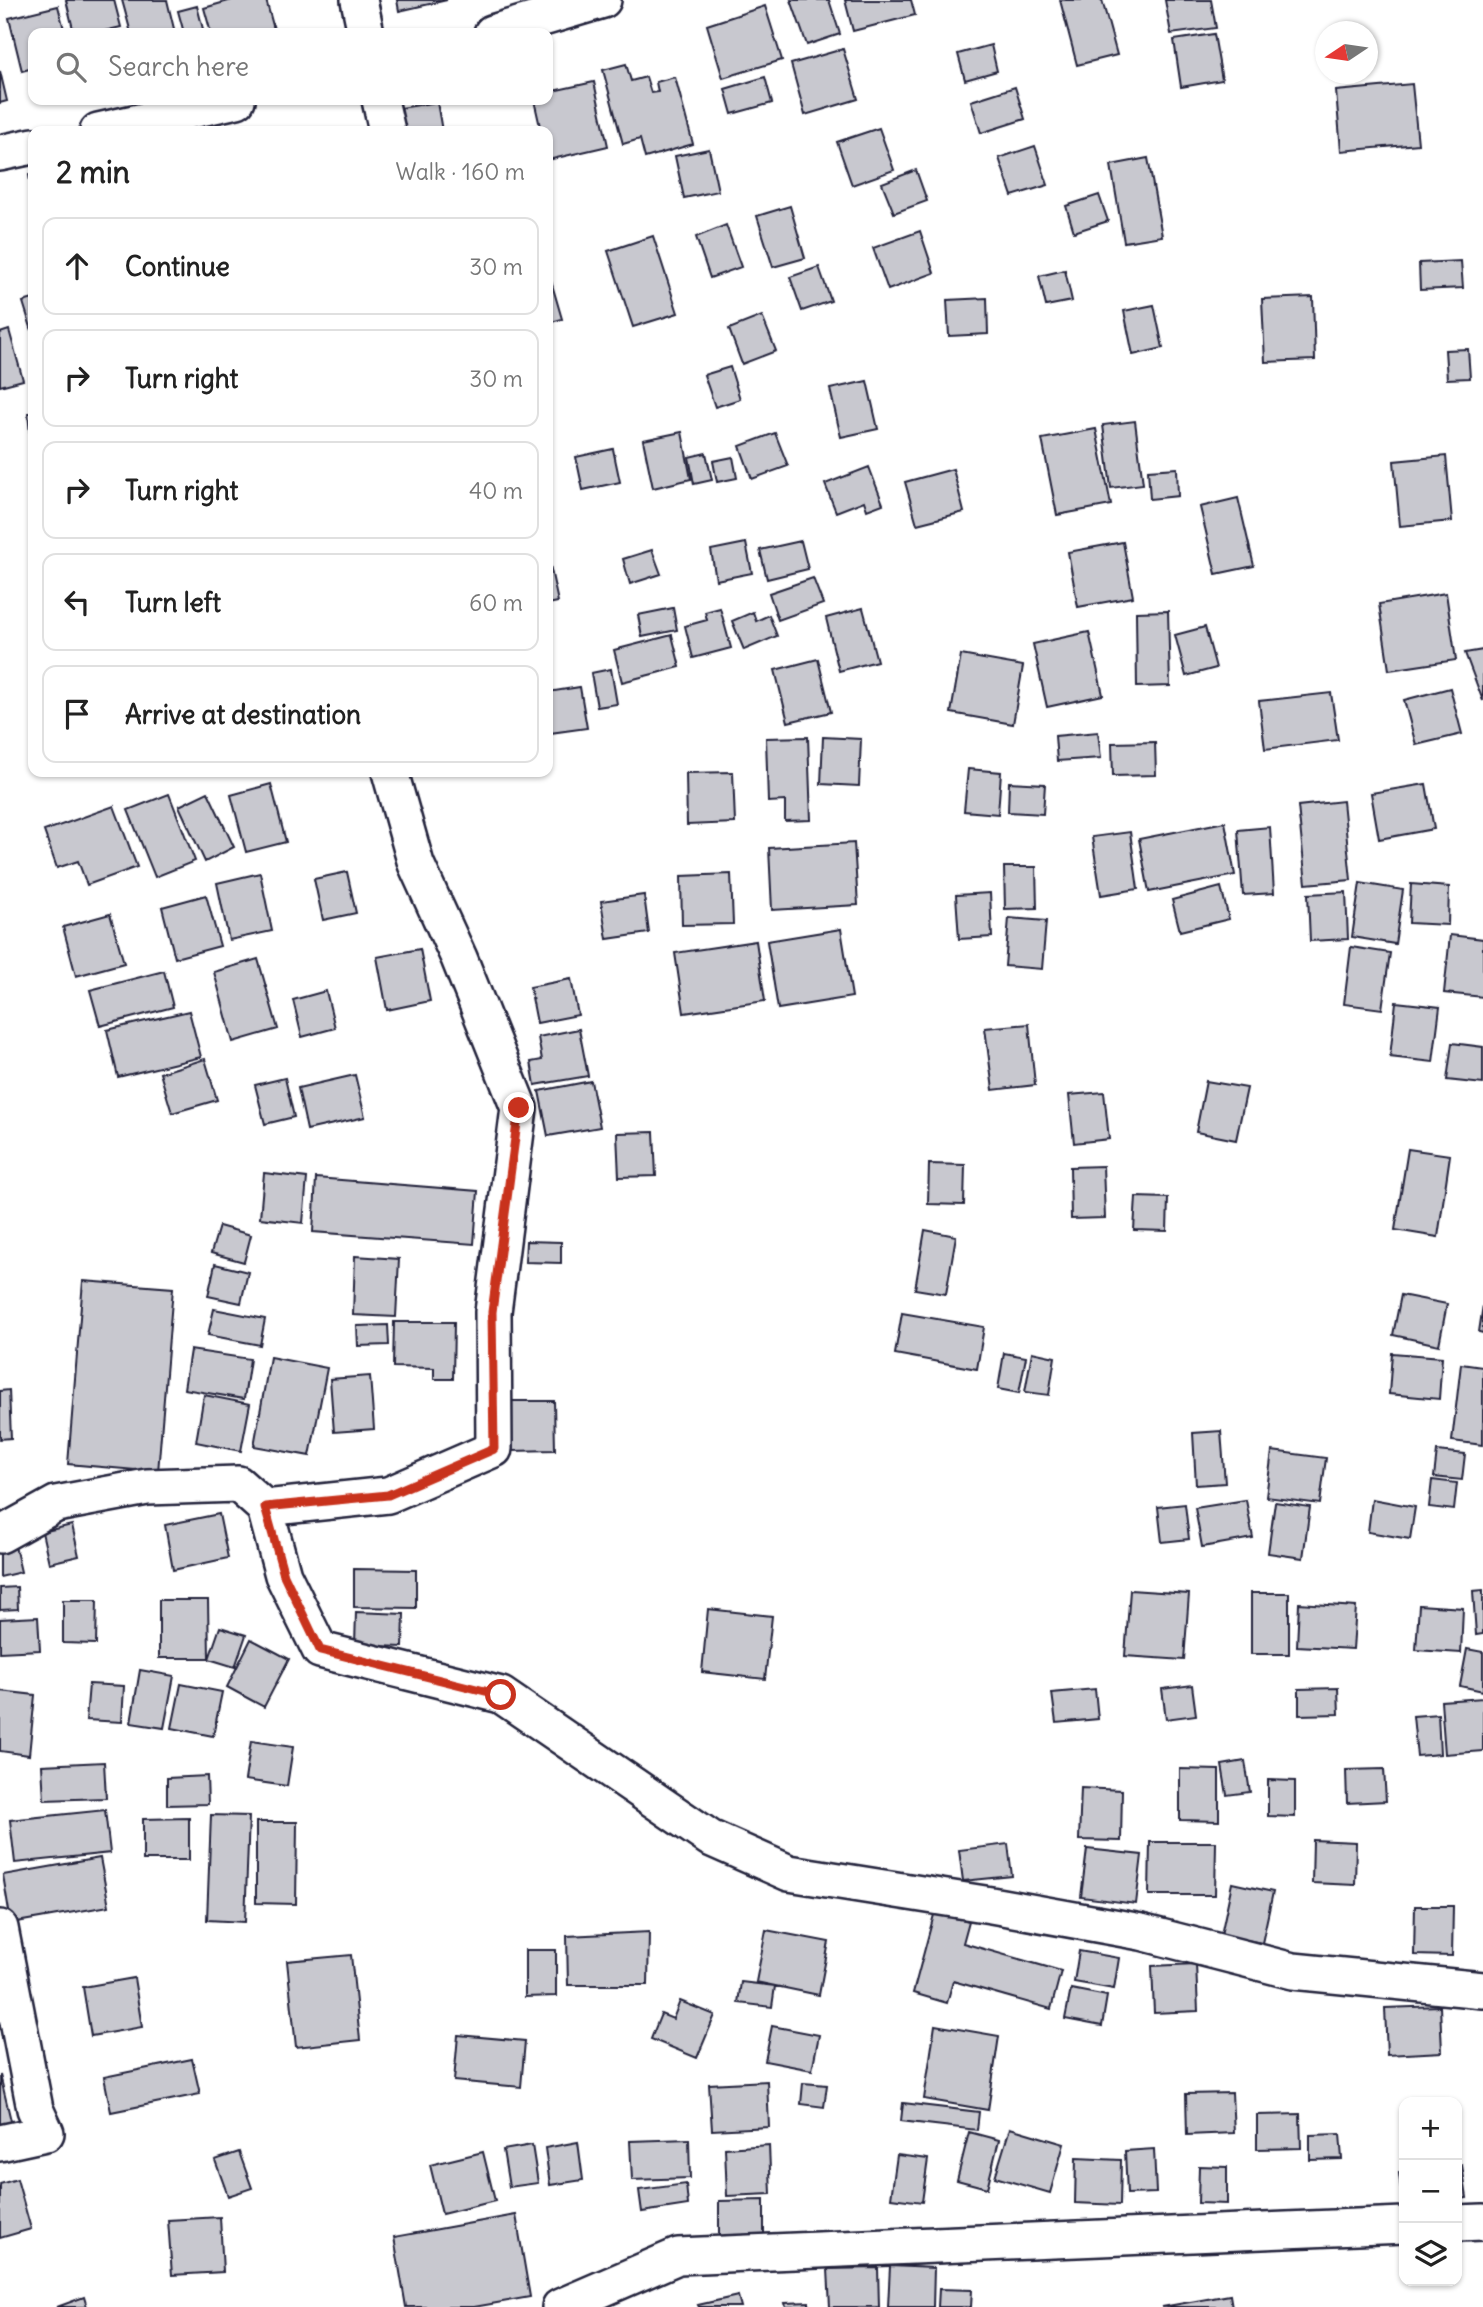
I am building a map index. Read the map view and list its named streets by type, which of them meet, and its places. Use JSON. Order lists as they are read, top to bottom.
{
  "north": "left",
  "page": {
    "search": "Search here",
    "heading": ["2 min", "Walk · 160 m"],
    "list": [
      ["Continue", "30 m"],
      ["Turn right", "30 m"],
      ["Turn right", "40 m"],
      ["Turn left", "60 m"],
      "Arrive at destination"
    ],
    "map_buttons": ["+", "−"]
  }
}
